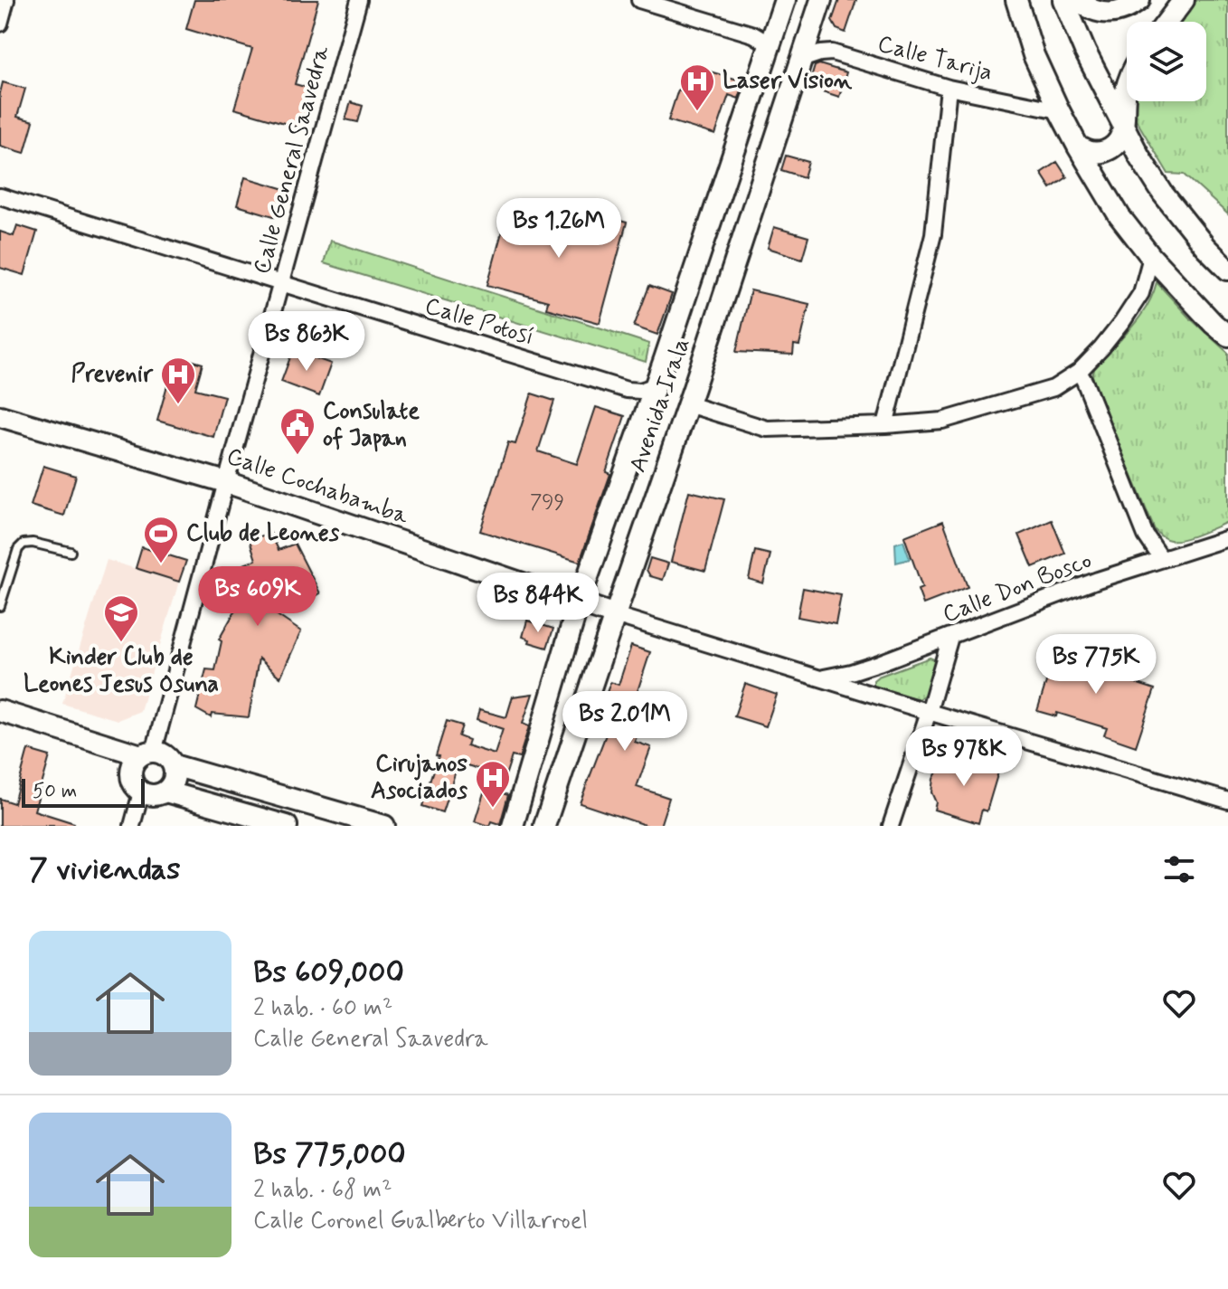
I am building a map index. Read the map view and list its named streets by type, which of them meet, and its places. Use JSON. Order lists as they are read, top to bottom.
{
  "streets": {
    "main road": ["Avenida Irala", "Calle Cochabamba"],
    "street": [
      "Calle Tarija",
      "Calle General Saavedra",
      "Calle Potosí",
      "Calle Don Bosco"
    ]
  },
  "crossings": [
    ["Calle Tarija", "Avenida Irala"],
    ["Calle General Saavedra", "Calle Potosí"],
    ["Calle General Saavedra", "Calle Cochabamba"],
    ["Calle Potosí", "Avenida Irala"],
    ["Avenida Irala", "Calle Cochabamba"]
  ],
  "places": {
    "hospital": ["Laser Vision", "Prevenir", "Cirujanos Asociados"],
    "public building": ["Consulate of Japan"],
    "sports": ["Club de Leones"],
    "school or university": ["Kinder Club de Leones Jesus Osuna"]
  },
  "house_numbers": ["799"],
  "scale_bar": "50 m",
  "page": {
    "price": [
      "Bs 1.26M",
      "Bs 863K",
      "Bs 609K",
      "Bs 844K",
      "Bs 775K",
      "Bs 2.01M",
      "Bs 978K"
    ],
    "scale": "50 m",
    "heading": "7 viviendas",
    "list": [
      {
        "name": "Bs 609,000",
        "note": "2 hab. · 60 m² · Calle General Saavedra"
      },
      {
        "name": "Bs 775,000",
        "note": "2 hab. · 68 m² · Calle Coronel Gualberto Villarroel"
      }
    ]
  }
}
